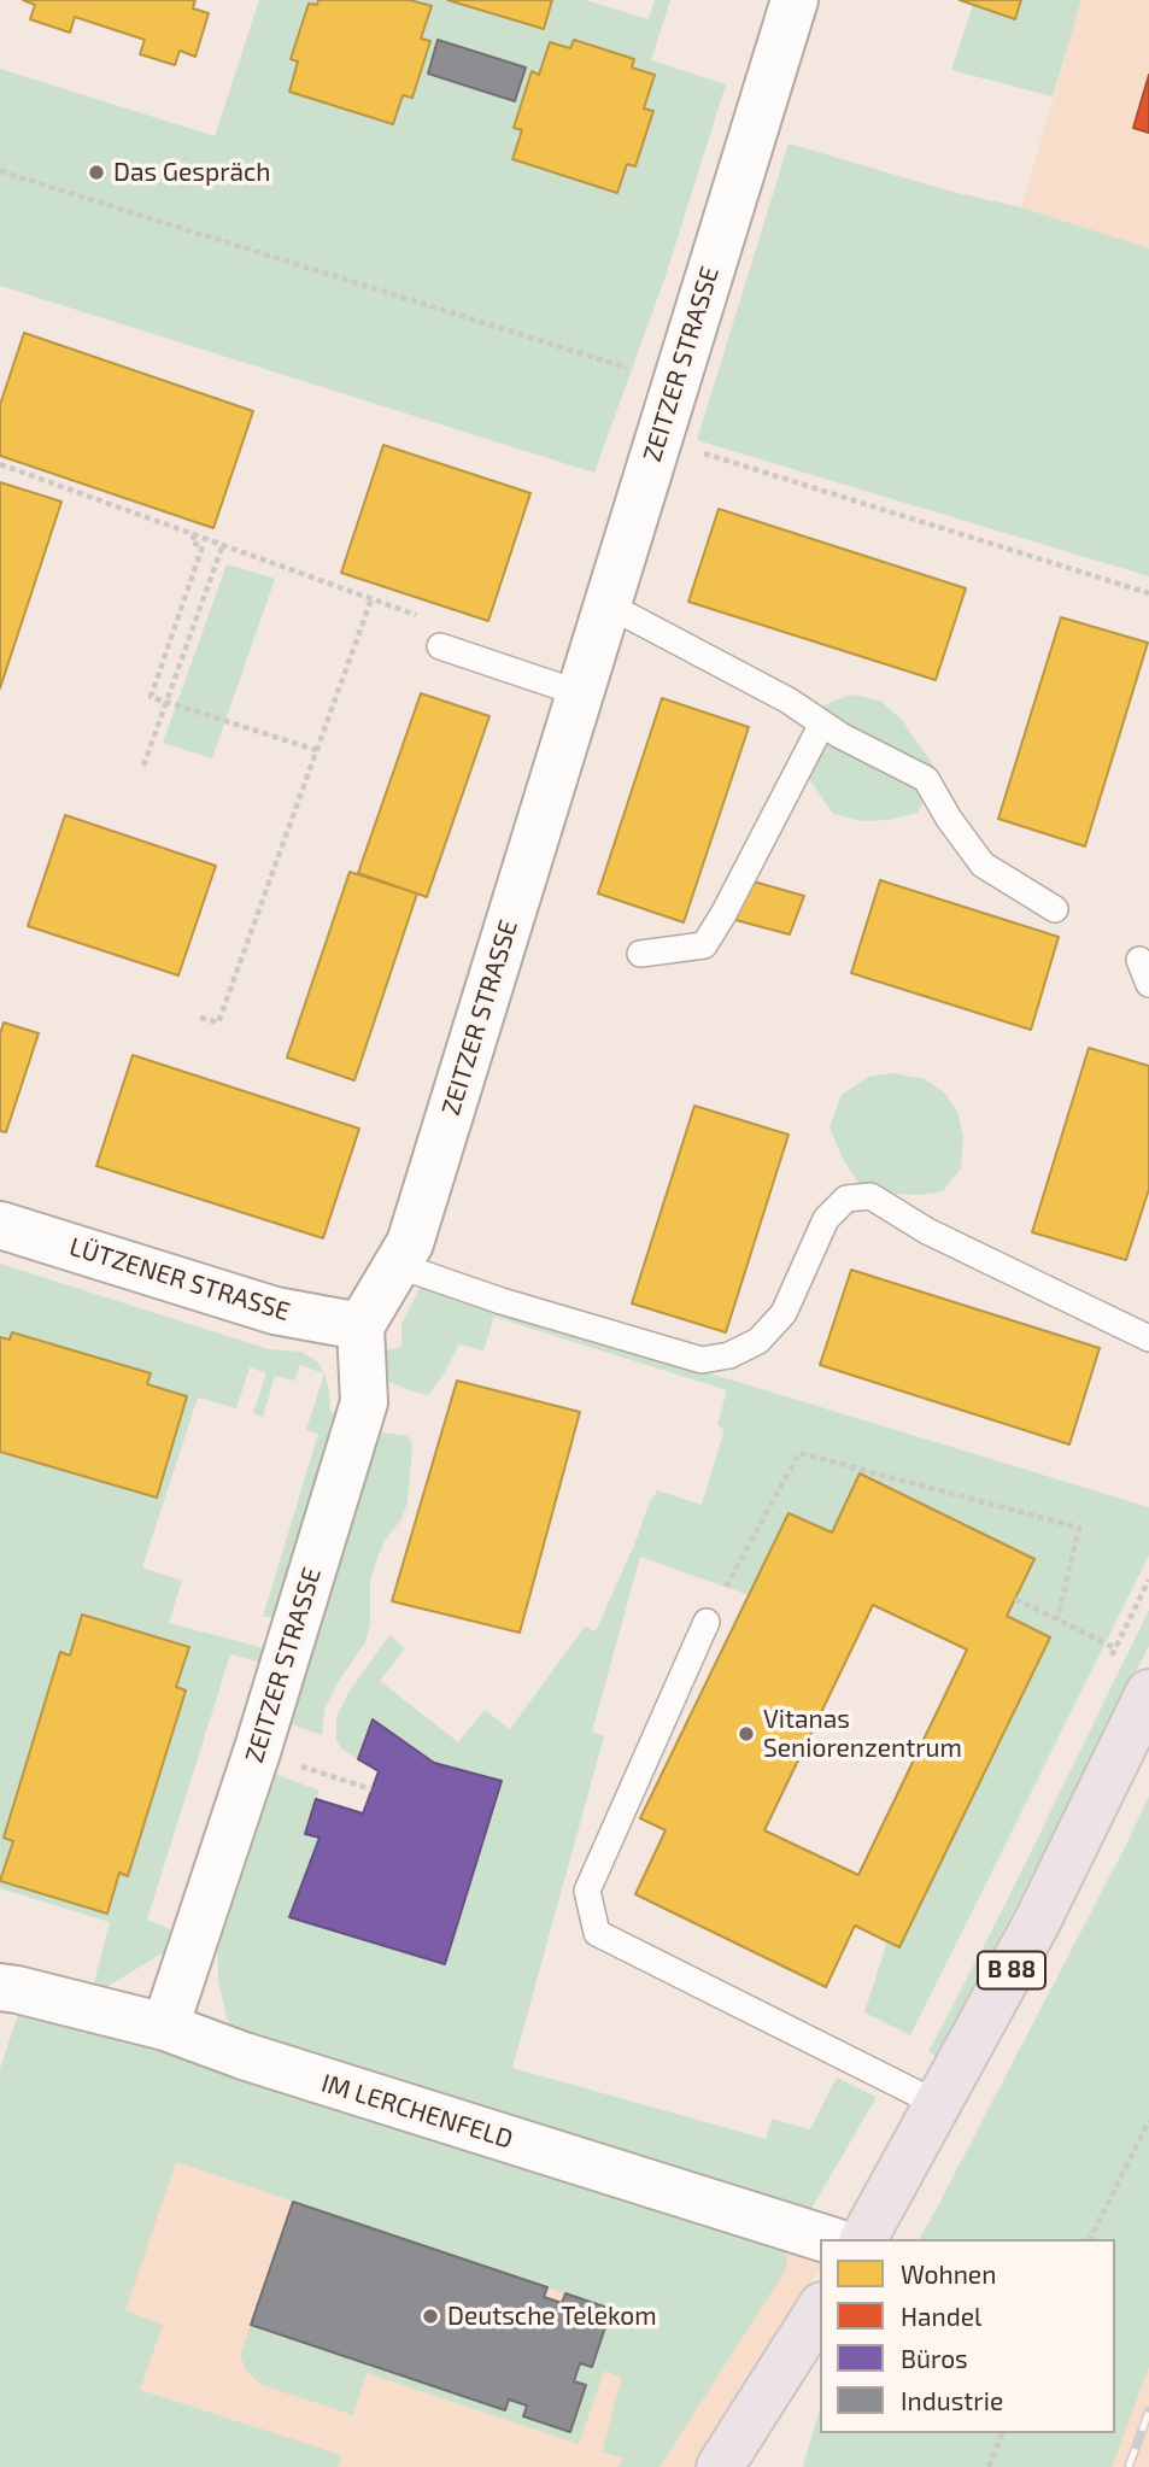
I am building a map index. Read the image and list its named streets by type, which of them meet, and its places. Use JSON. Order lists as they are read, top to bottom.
{
  "streets": {
    "main road": ["B 88"],
    "street": ["ZEITZER STRASSE", "LÜTZENER STRASSE", "IM LERCHENFELD"]
  },
  "crossings": [
    ["ZEITZER STRASSE", "LÜTZENER STRASSE"],
    ["ZEITZER STRASSE", "IM LERCHENFELD"]
  ],
  "places": ["Das Gespräch", "Vitanas Seniorenzentrum", "Deutsche Telekom"],
  "legend": [
    "Wohnen",
    "Handel",
    "Büros",
    "Industrie"
  ]
}
